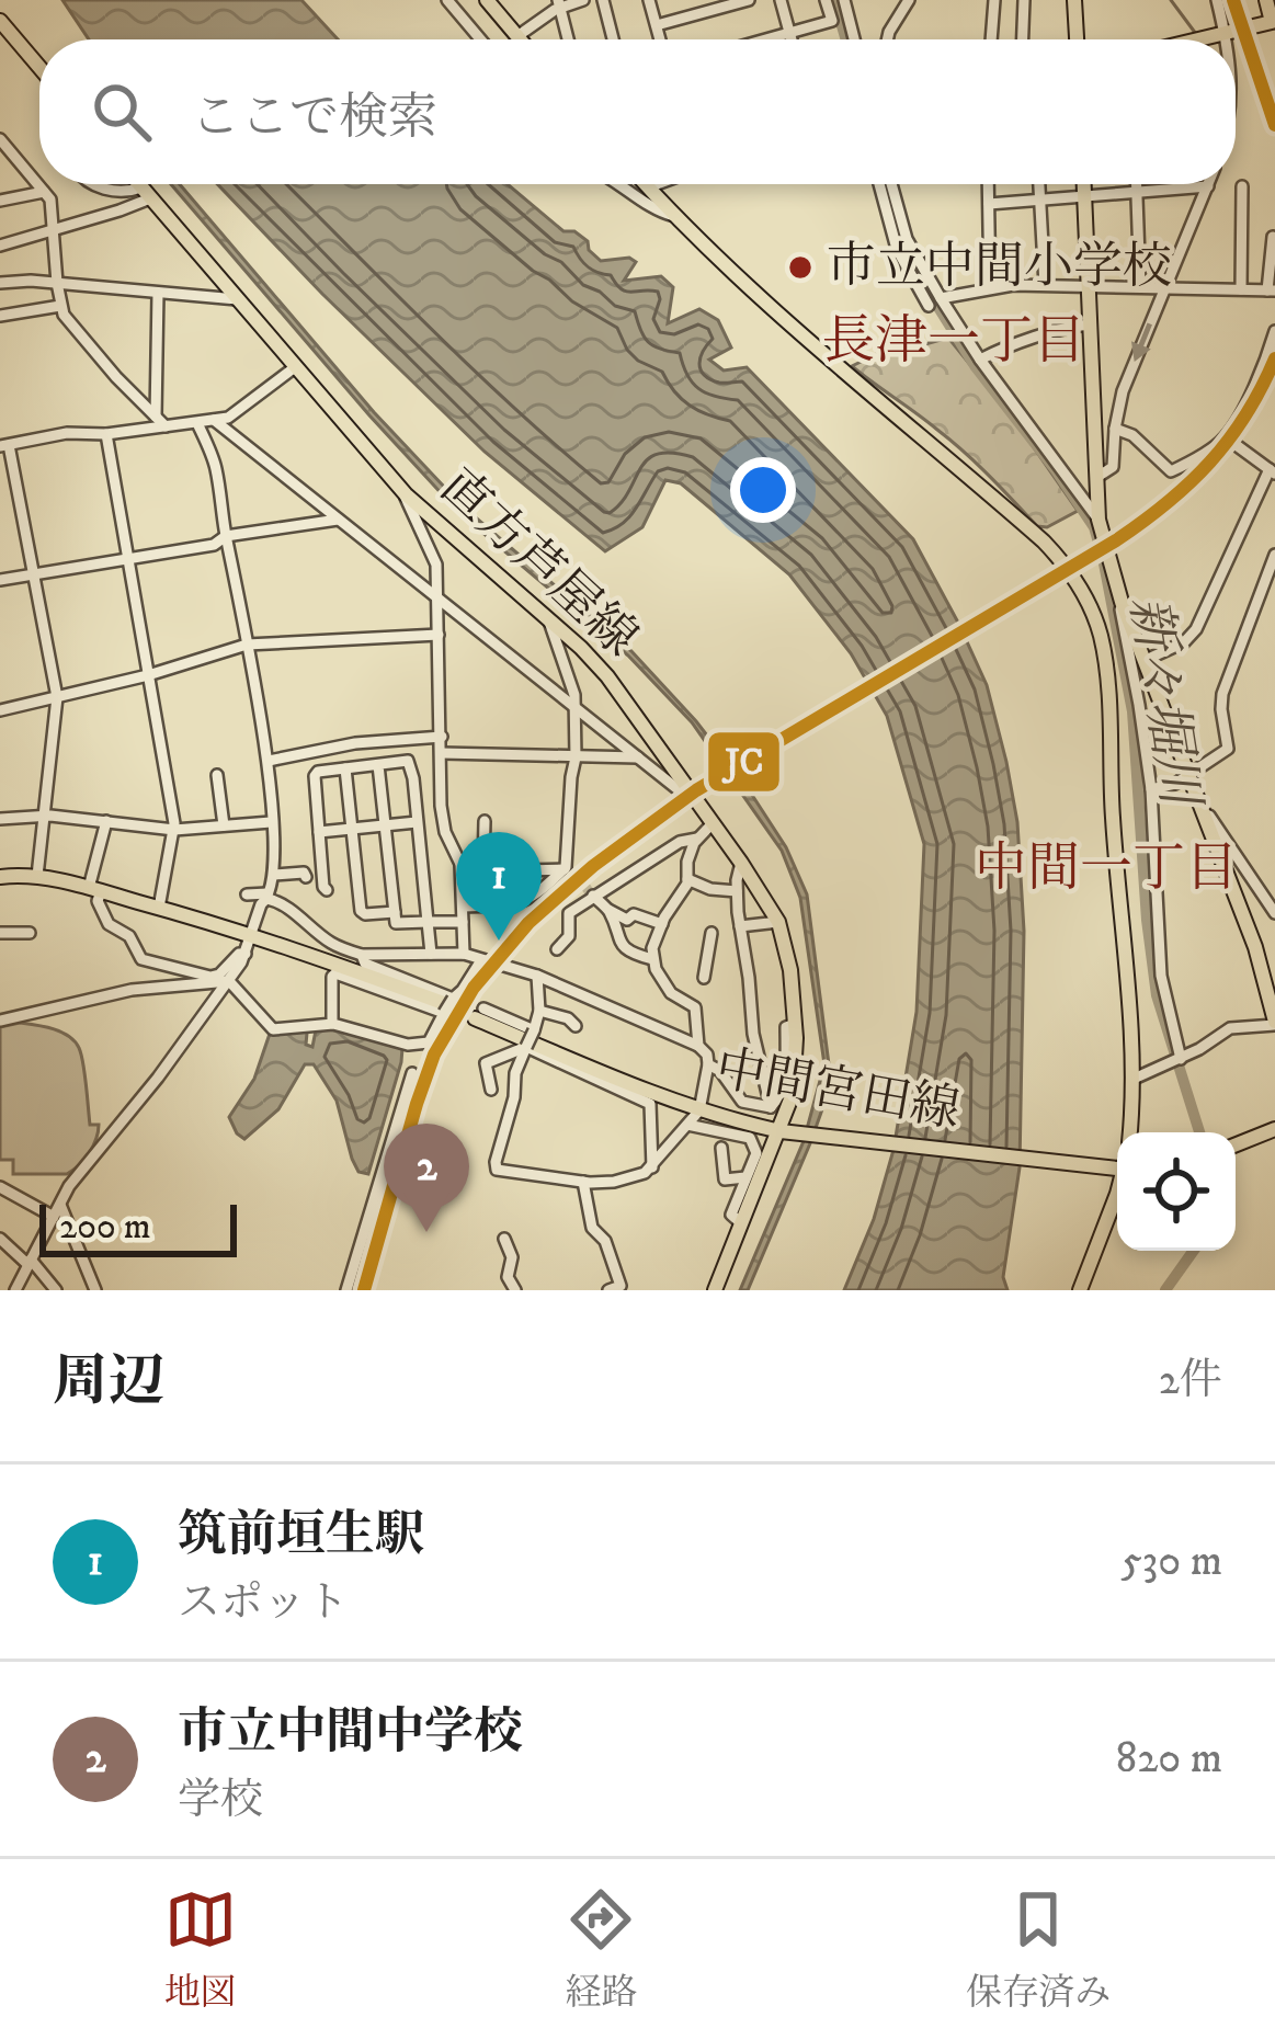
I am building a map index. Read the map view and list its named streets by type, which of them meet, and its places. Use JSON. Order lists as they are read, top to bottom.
{
  "streets": {
    "main road": ["直方芦屋線", "中間宮田線"]
  },
  "crossings": [
    ["直方芦屋線", "中間宮田線"]
  ],
  "districts": ["長津一丁目", "中間一丁目"],
  "water": ["新々堀川"],
  "places": ["市立中間小学校"],
  "lines": ["transit line JC"],
  "scale_bar": "200 m",
  "page": {
    "search": "ここで検索",
    "pins": ["1", "2"],
    "scale": "200 m",
    "heading": ["周辺", "2件"],
    "list": [
      {
        "mark": "1",
        "name": "筑前垣生駅",
        "note": "スポット",
        "value": "530 m"
      },
      {
        "mark": "2",
        "name": "市立中間中学校",
        "note": "学校",
        "value": "820 m"
      }
    ],
    "nav": ["地図", "経路", "保存済み"]
  }
}
